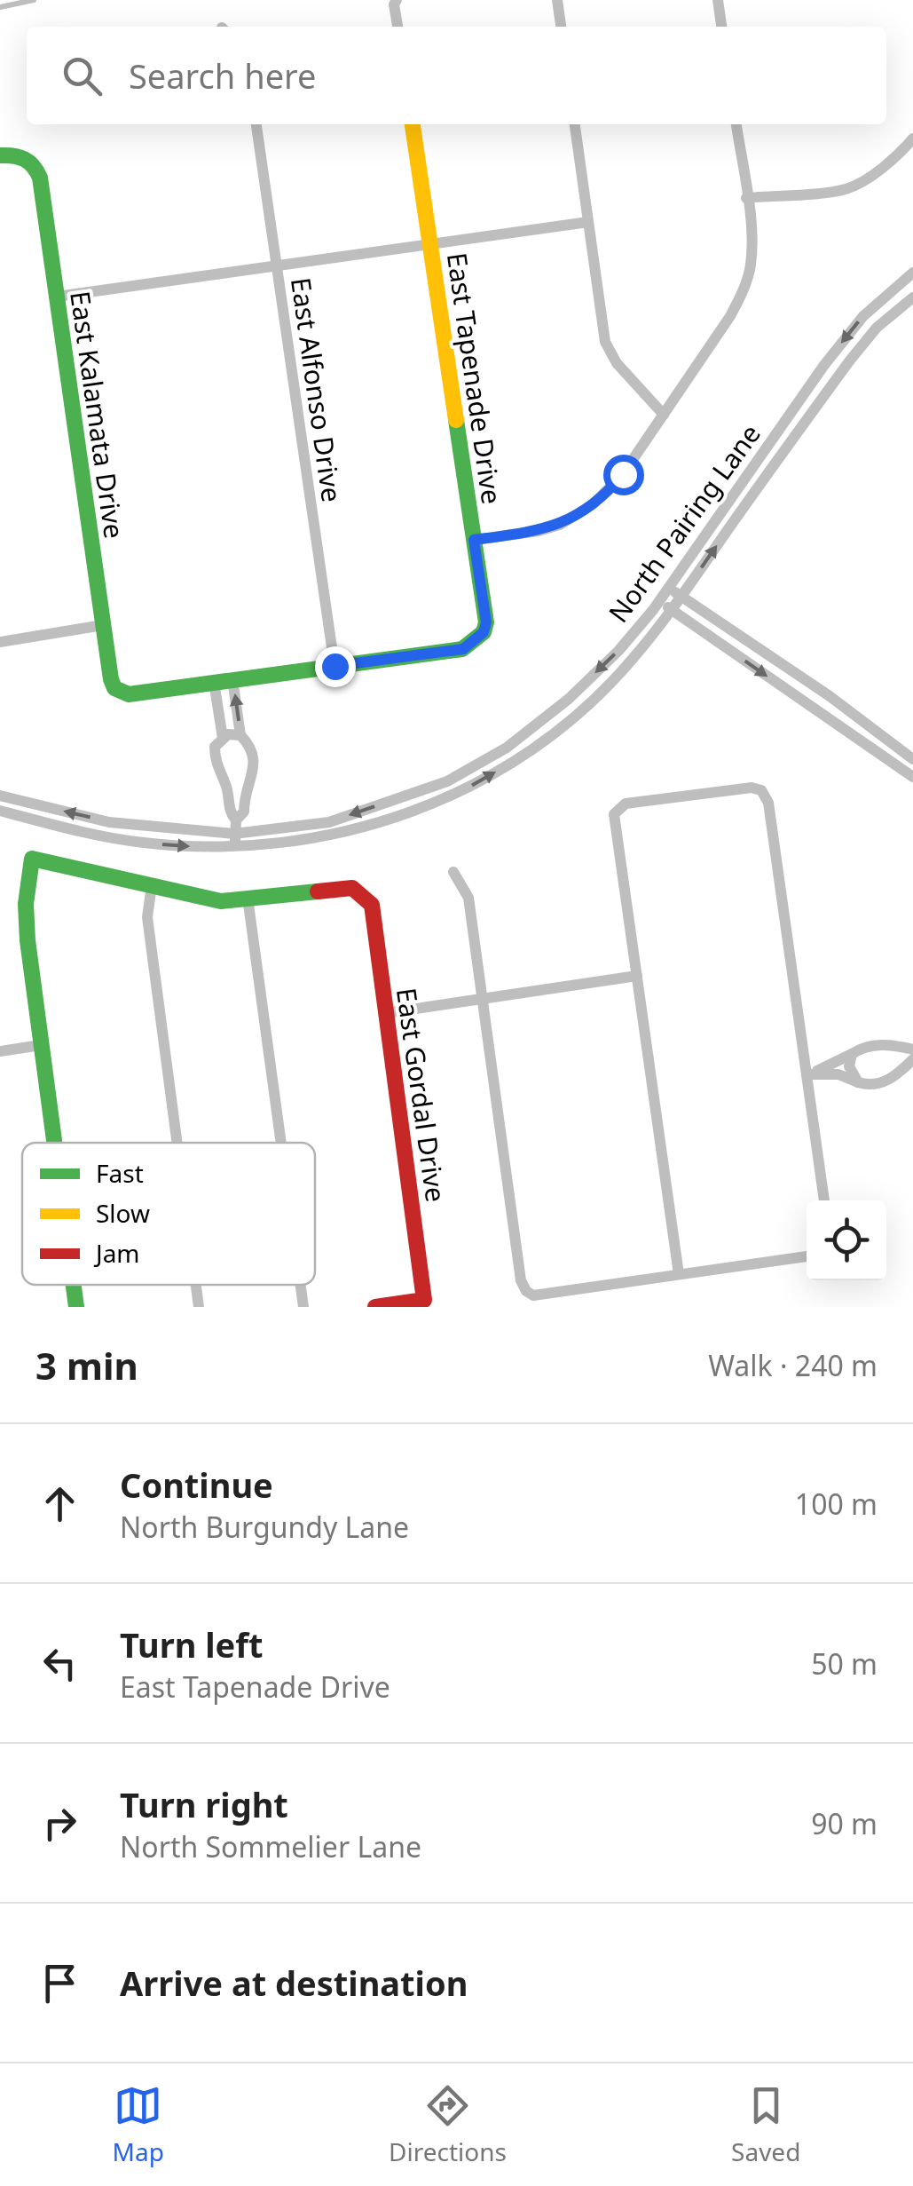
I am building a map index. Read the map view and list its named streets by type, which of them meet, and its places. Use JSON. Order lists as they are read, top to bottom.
{
  "streets": {
    "street": [
      "East Tapenade Drive",
      "East Alfonso Drive",
      "East Kalamata Drive",
      "North Pairing Lane",
      "East Gordal Drive"
    ]
  },
  "crossings": [
    ["East Tapenade Drive", "East Alfonso Drive"]
  ],
  "legend": ["Fast", "Slow", "Jam"],
  "page": {
    "search": "Search here",
    "heading": ["3 min", "Walk · 240 m"],
    "list": [
      ["Continue", "North Burgundy Lane", "100 m"],
      ["Turn left", "East Tapenade Drive", "50 m"],
      ["Turn right", "North Sommelier Lane", "90 m"],
      "Arrive at destination"
    ],
    "nav": ["Map", "Directions", "Saved"]
  }
}
